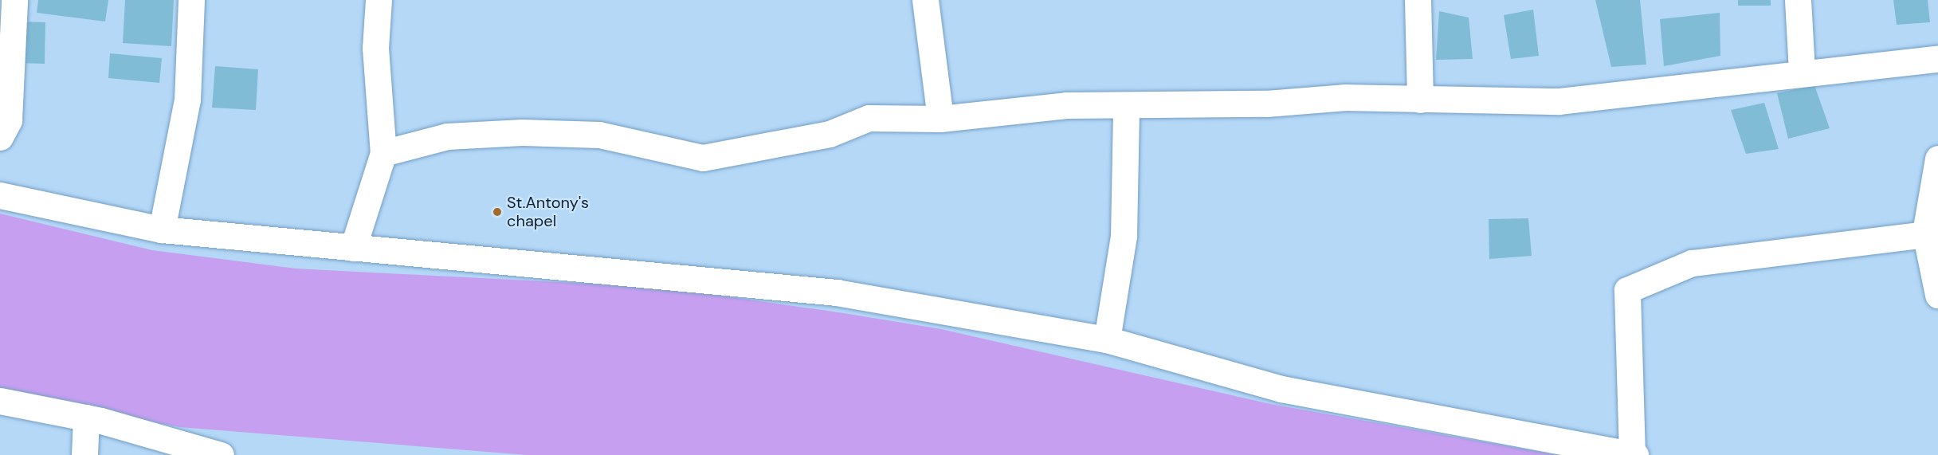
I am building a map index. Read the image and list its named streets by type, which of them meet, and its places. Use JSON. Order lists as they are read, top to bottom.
{
  "places": ["St.Antony's chapel"]
}
